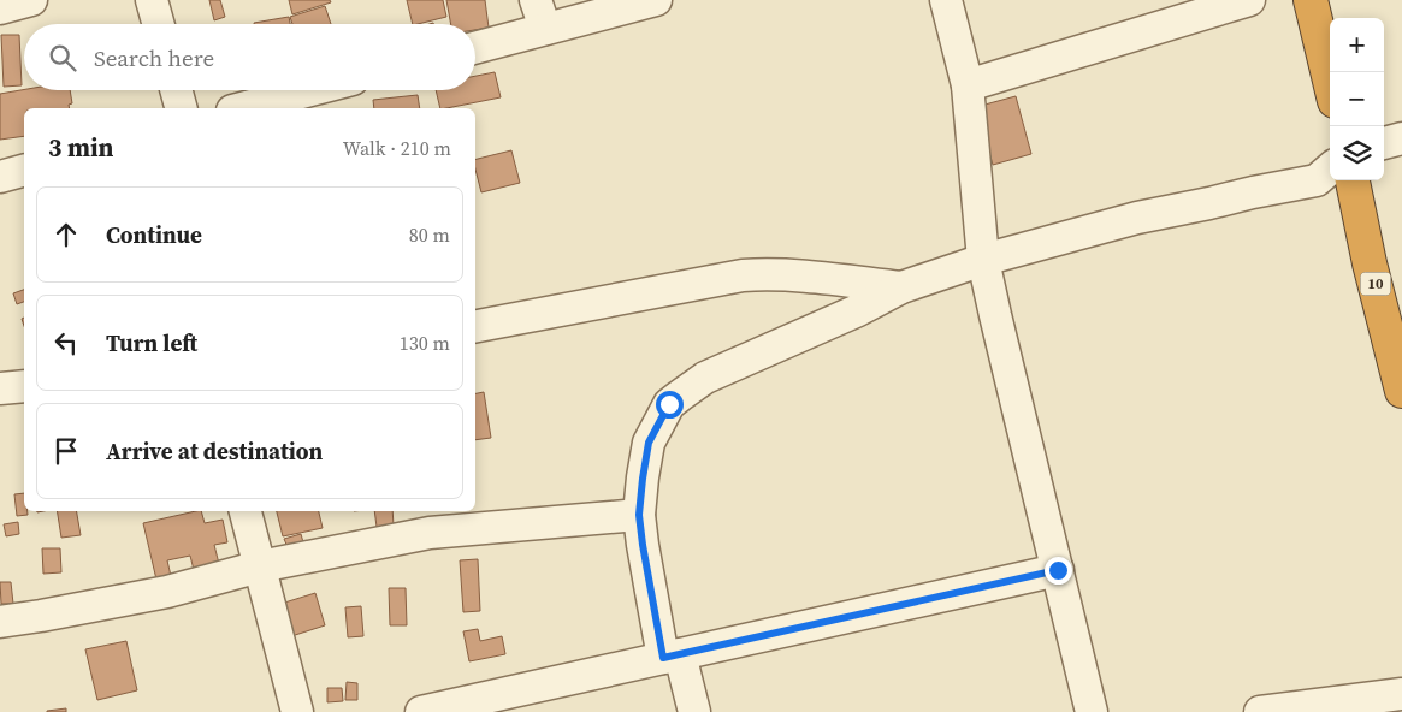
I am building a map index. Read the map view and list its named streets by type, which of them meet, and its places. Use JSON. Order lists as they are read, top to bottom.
{
  "streets": {
    "highway": ["10"]
  },
  "page": {
    "map_buttons": ["+", "−"],
    "search": "Search here",
    "heading": ["3 min", "Walk · 210 m"],
    "list": [
      ["Continue", "80 m"],
      ["Turn left", "130 m"],
      "Arrive at destination"
    ]
  }
}
